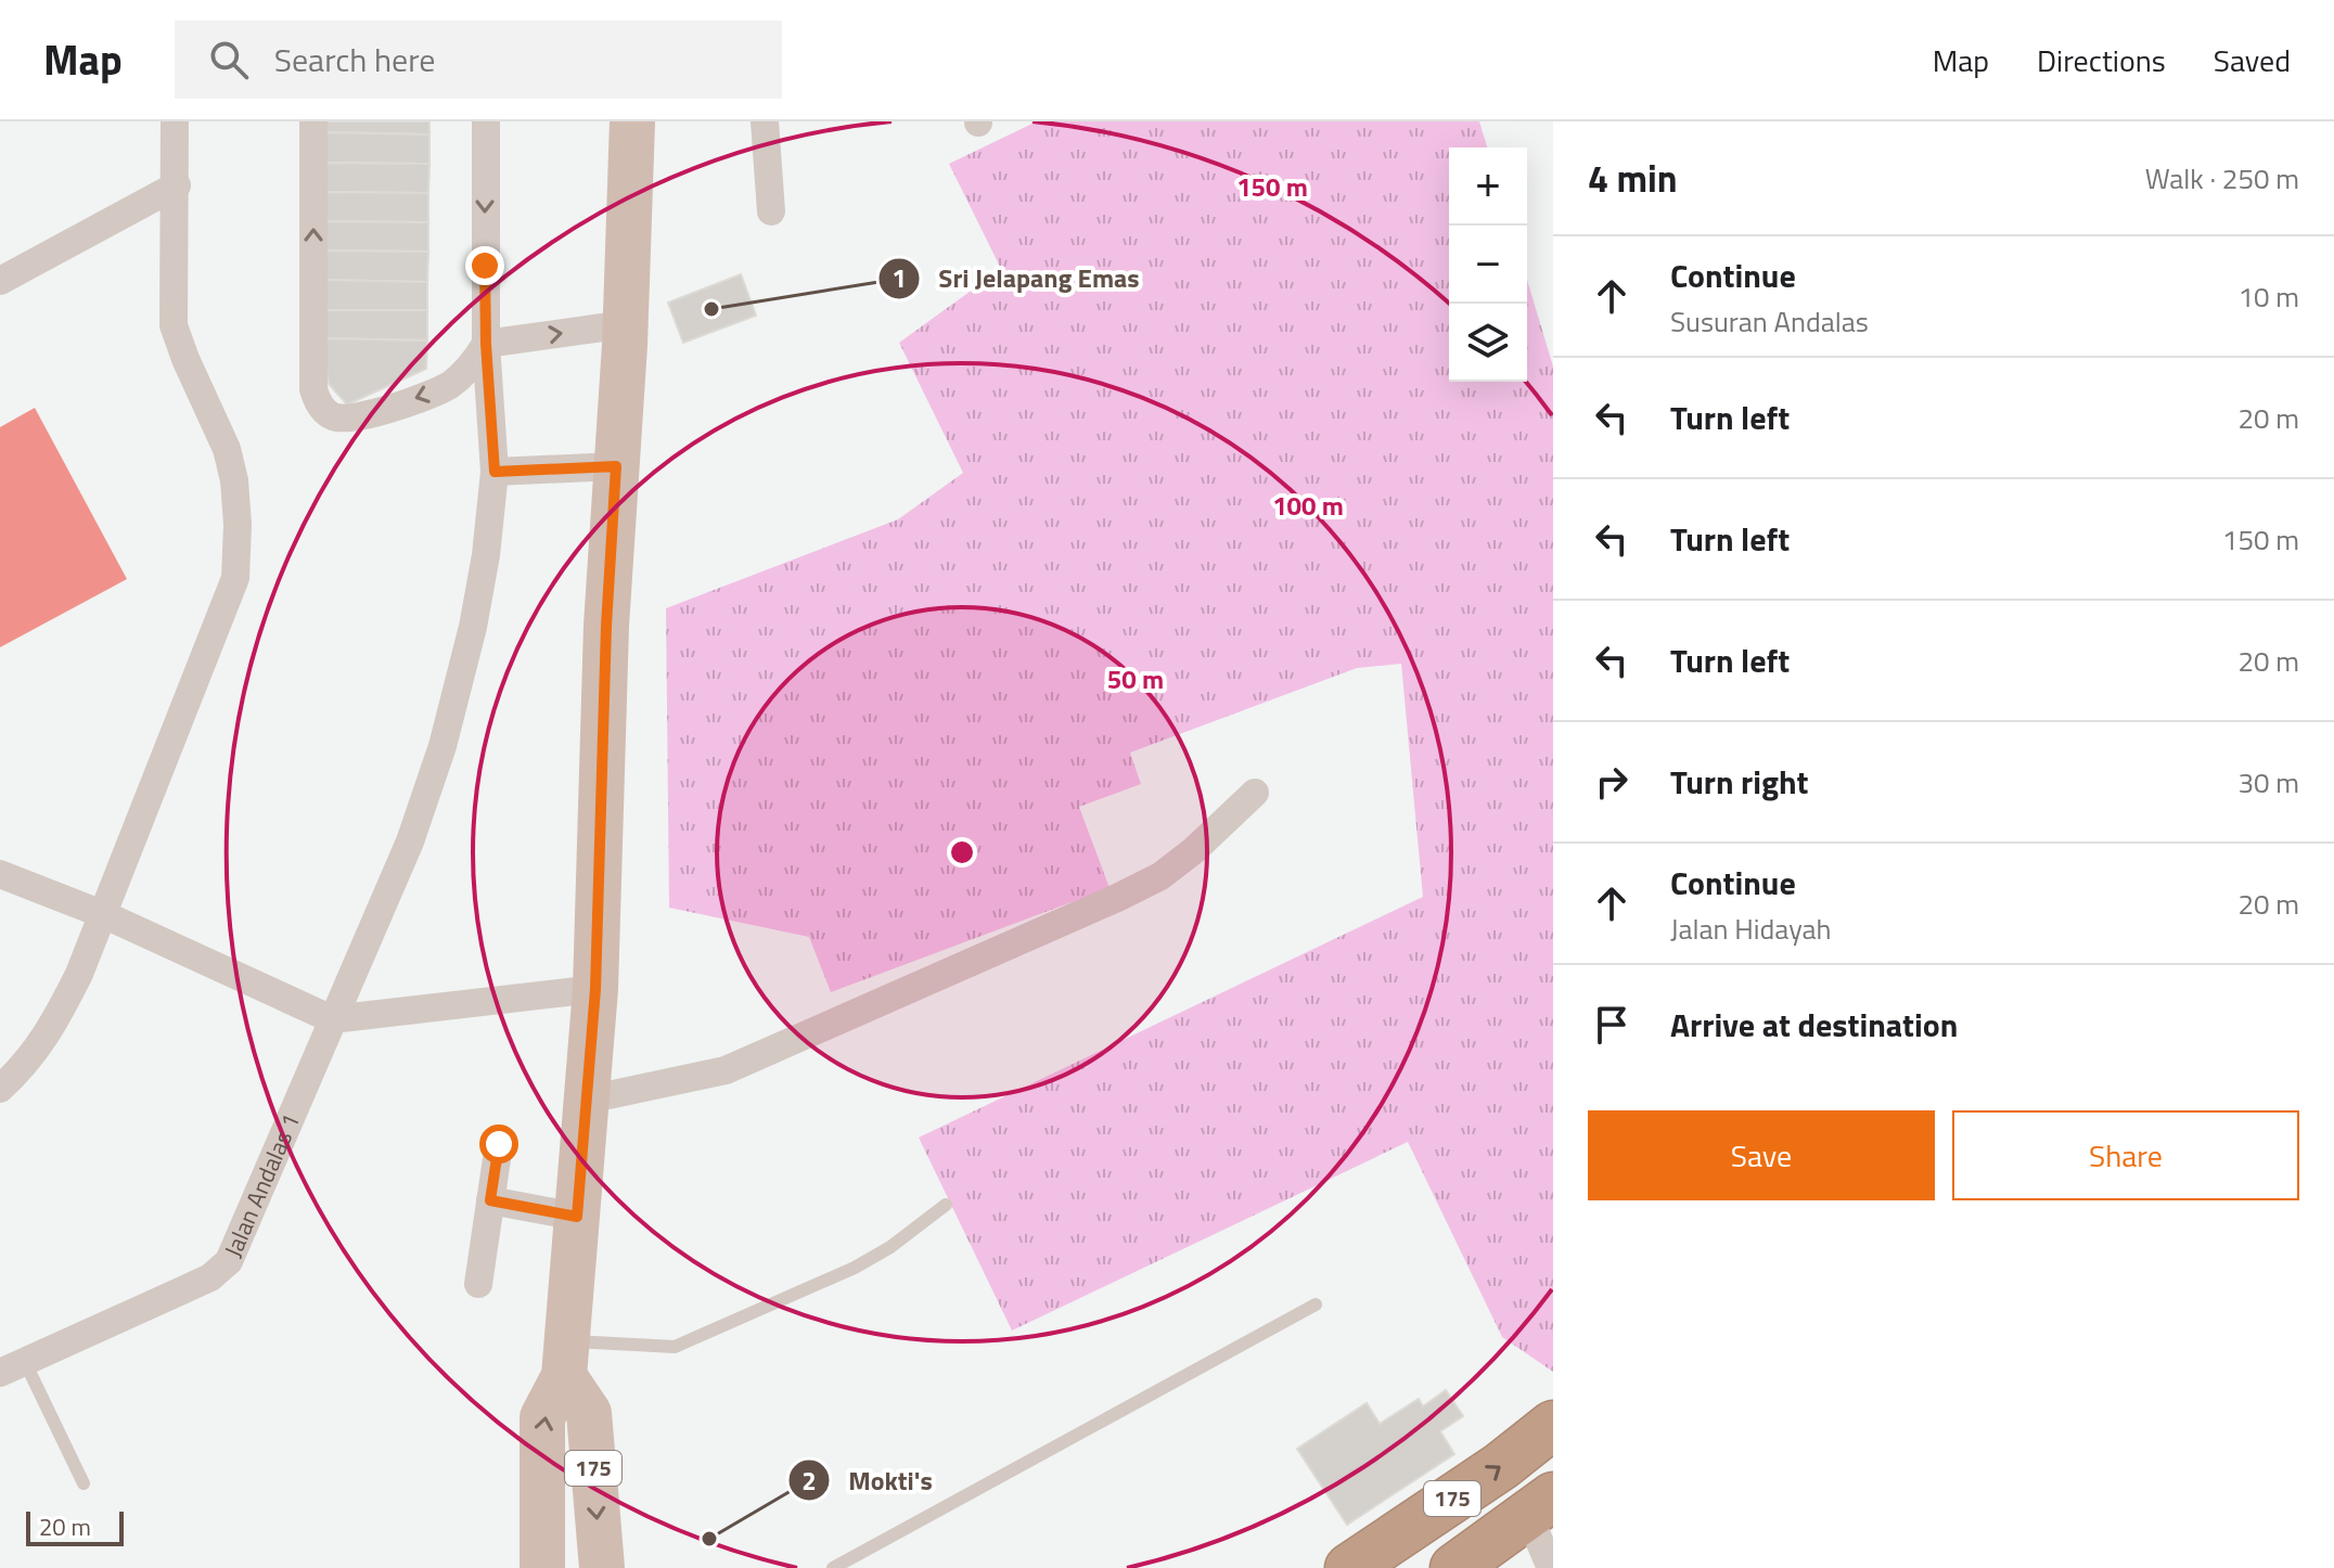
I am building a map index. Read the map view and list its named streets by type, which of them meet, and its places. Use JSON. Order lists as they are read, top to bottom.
{
  "streets": {
    "highway": ["175"],
    "street": ["Jalan Andalas 1"]
  },
  "places": ["Sri Jelapang Emas", "Mokti's"],
  "scale_bar": "20 m",
  "page": {
    "header": "Map",
    "search": "Search here",
    "nav": ["Map", "Directions", "Saved"],
    "heading": ["4 min", "Walk · 250 m"],
    "map_buttons": ["+", "−"],
    "list": [
      ["Continue", "Susuran Andalas", "10 m"],
      ["Turn left", "20 m"],
      ["Turn left", "150 m"],
      ["Turn left", "20 m"],
      ["Turn right", "30 m"],
      ["Continue", "Jalan Hidayah", "20 m"],
      "Arrive at destination"
    ],
    "buttons": ["Save", "Share"],
    "scale": "20 m"
  },
  "rings": ["150 m", "100 m", "50 m"]
}
